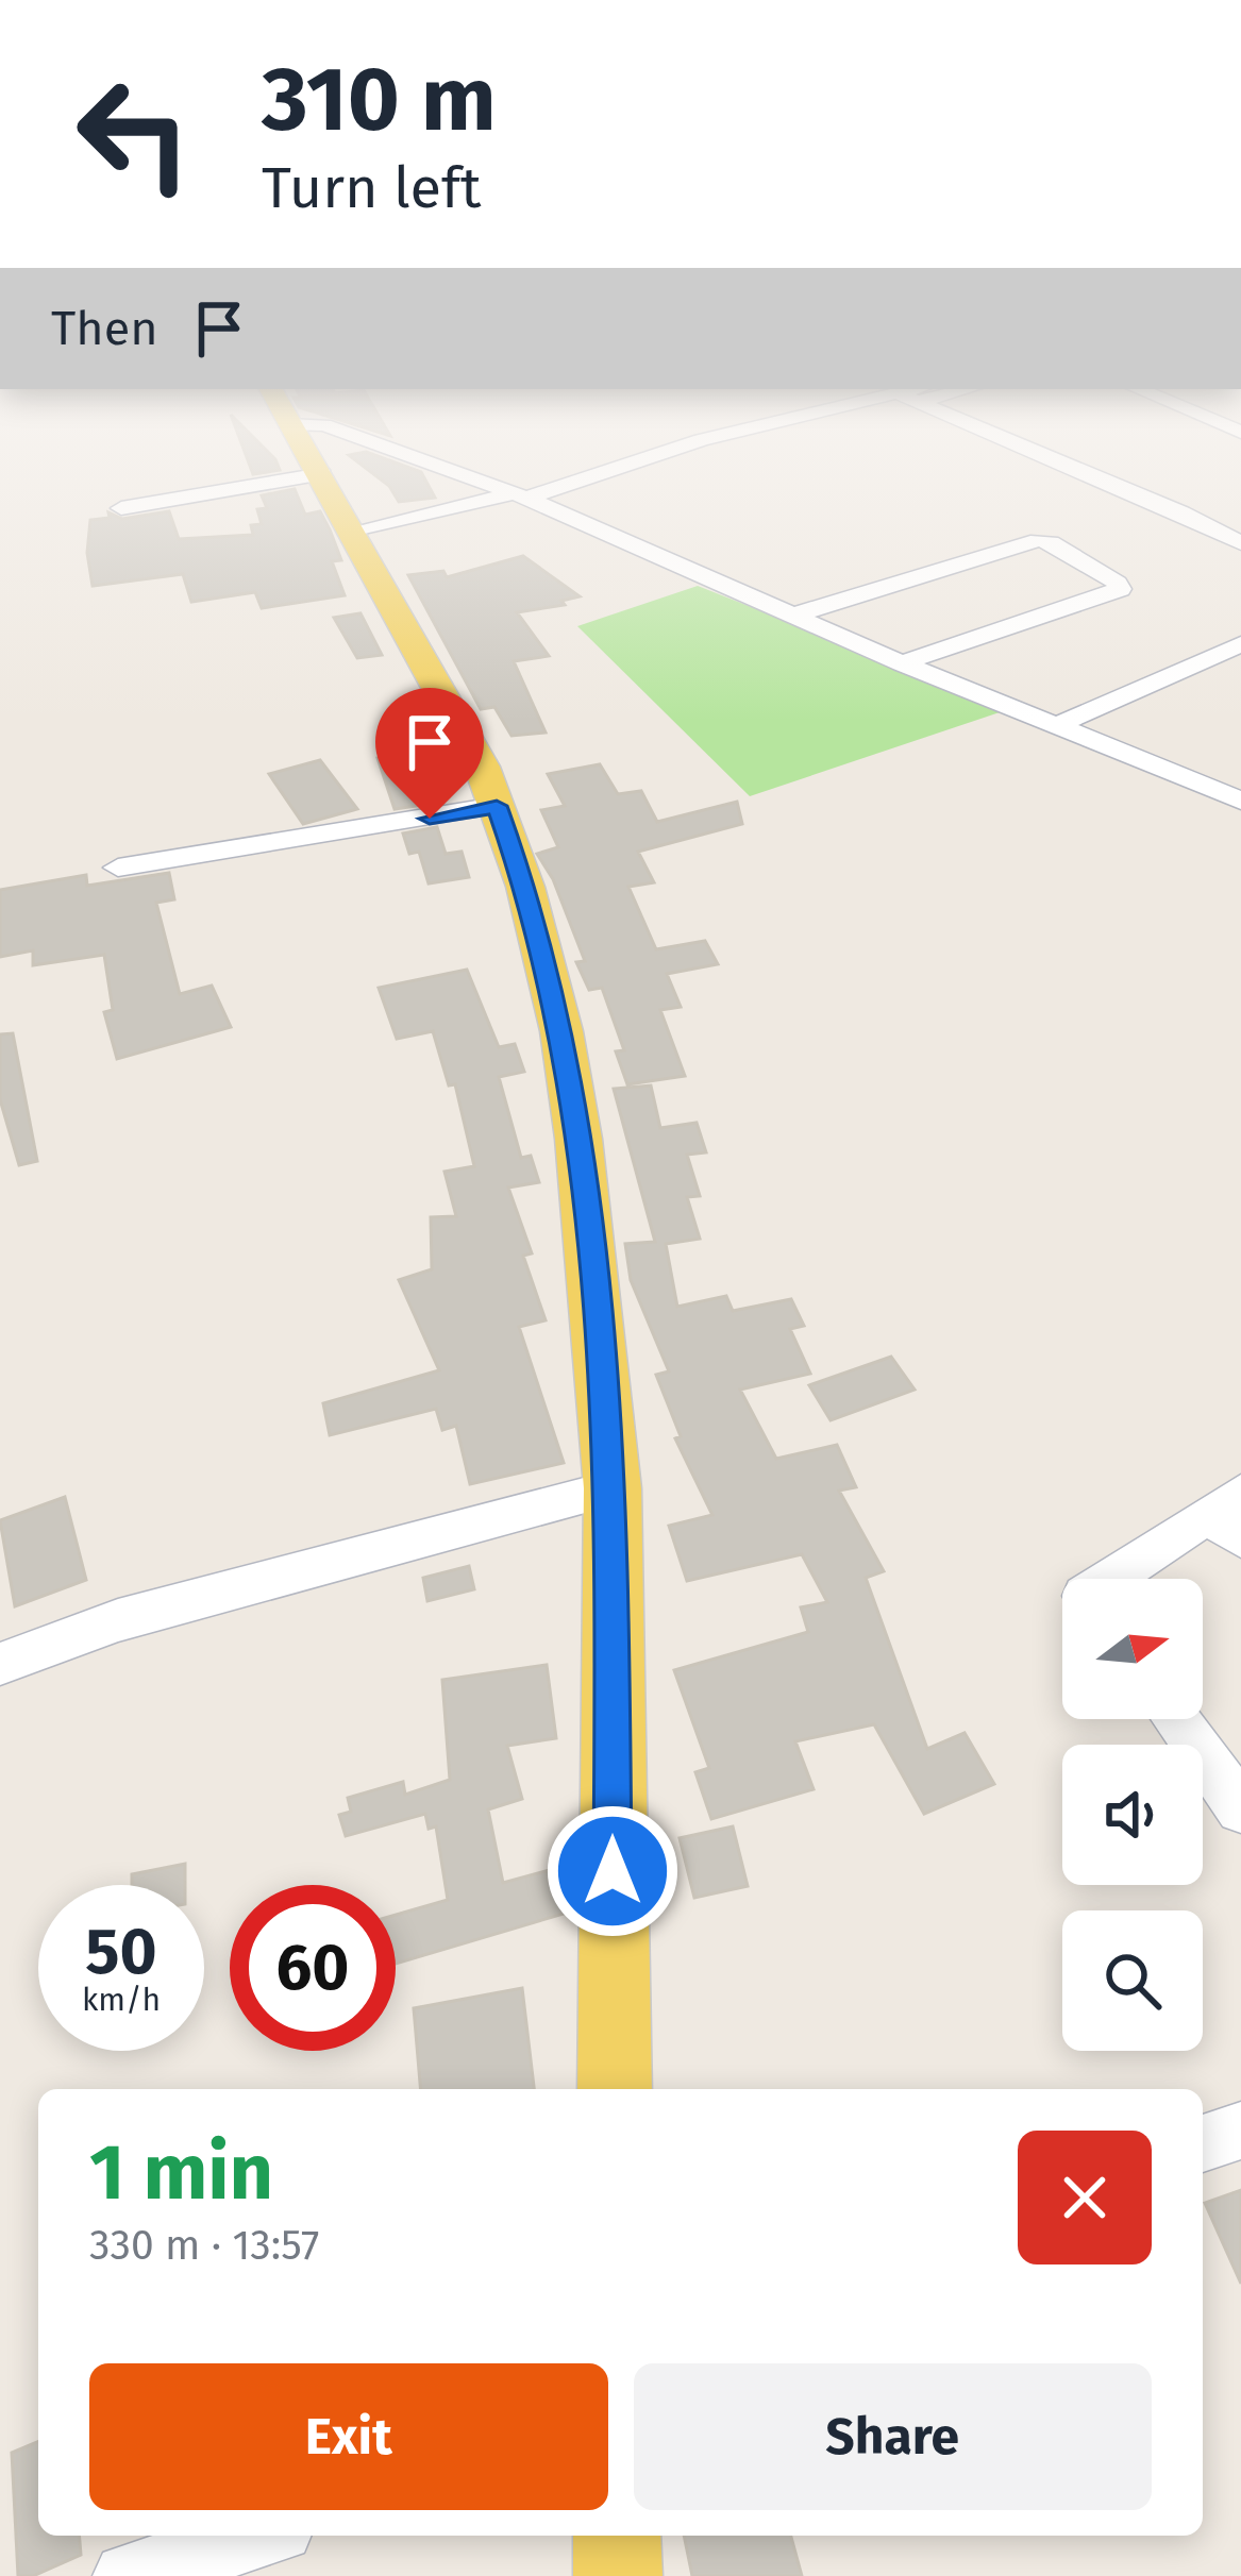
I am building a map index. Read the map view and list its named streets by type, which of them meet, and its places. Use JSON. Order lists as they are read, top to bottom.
{
  "north": "right",
  "page": {
    "turn": ["310 m", "Turn left"],
    "then": "Then",
    "speed": "50 km/h",
    "limit": "60",
    "heading": ["1 min", "330 m · 13:57"],
    "buttons": ["Exit", "Share"]
  }
}
